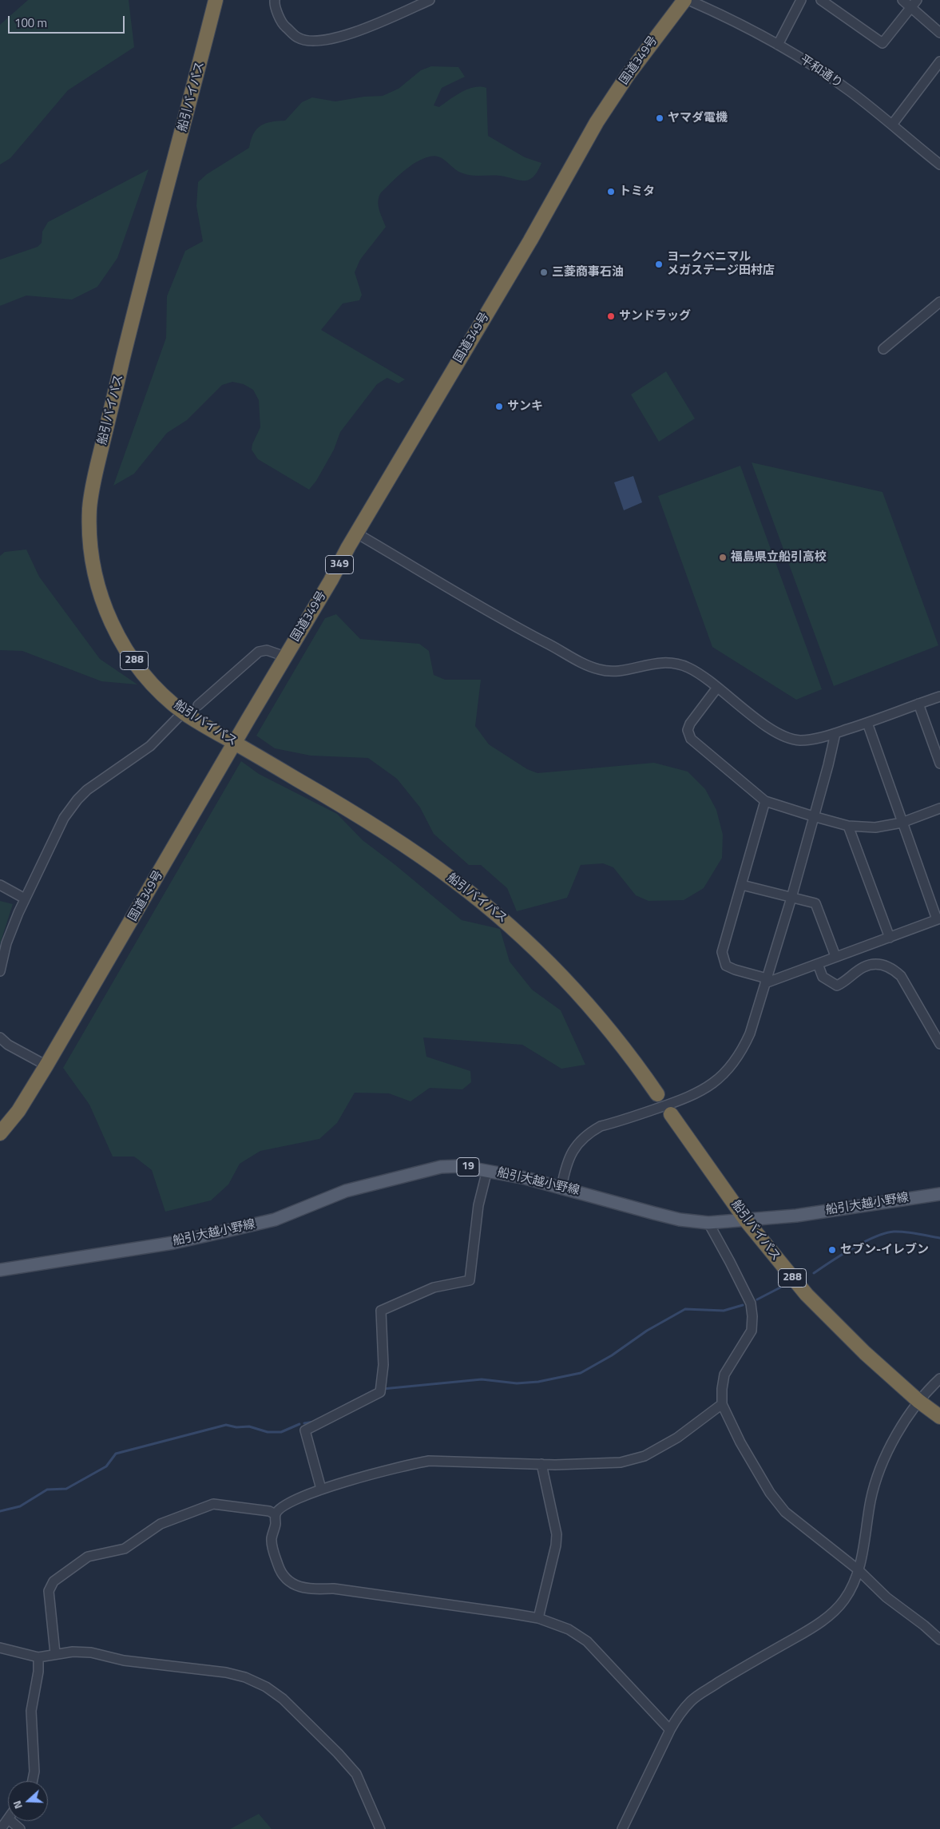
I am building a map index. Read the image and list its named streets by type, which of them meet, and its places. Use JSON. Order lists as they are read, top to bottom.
{
  "streets": {
    "highway": [
      "国道349号",
      "船引バイパス",
      "349",
      "288"
    ],
    "main road": ["19", "船引大越小野線"],
    "street": ["平和通り"]
  },
  "crossings": [
    ["国道349号", "船引バイパス"],
    ["船引バイパス", "船引大越小野線"]
  ],
  "places": [
    "ヤマダ電機",
    "トミタ",
    "ヨークベニマル メガステージ田村店",
    "三菱商事石油",
    "サンドラッグ",
    "サンキ",
    "福島県立船引高校",
    "セブン-イレブン"
  ],
  "scale_bar": "100 m",
  "north": "left"
}
